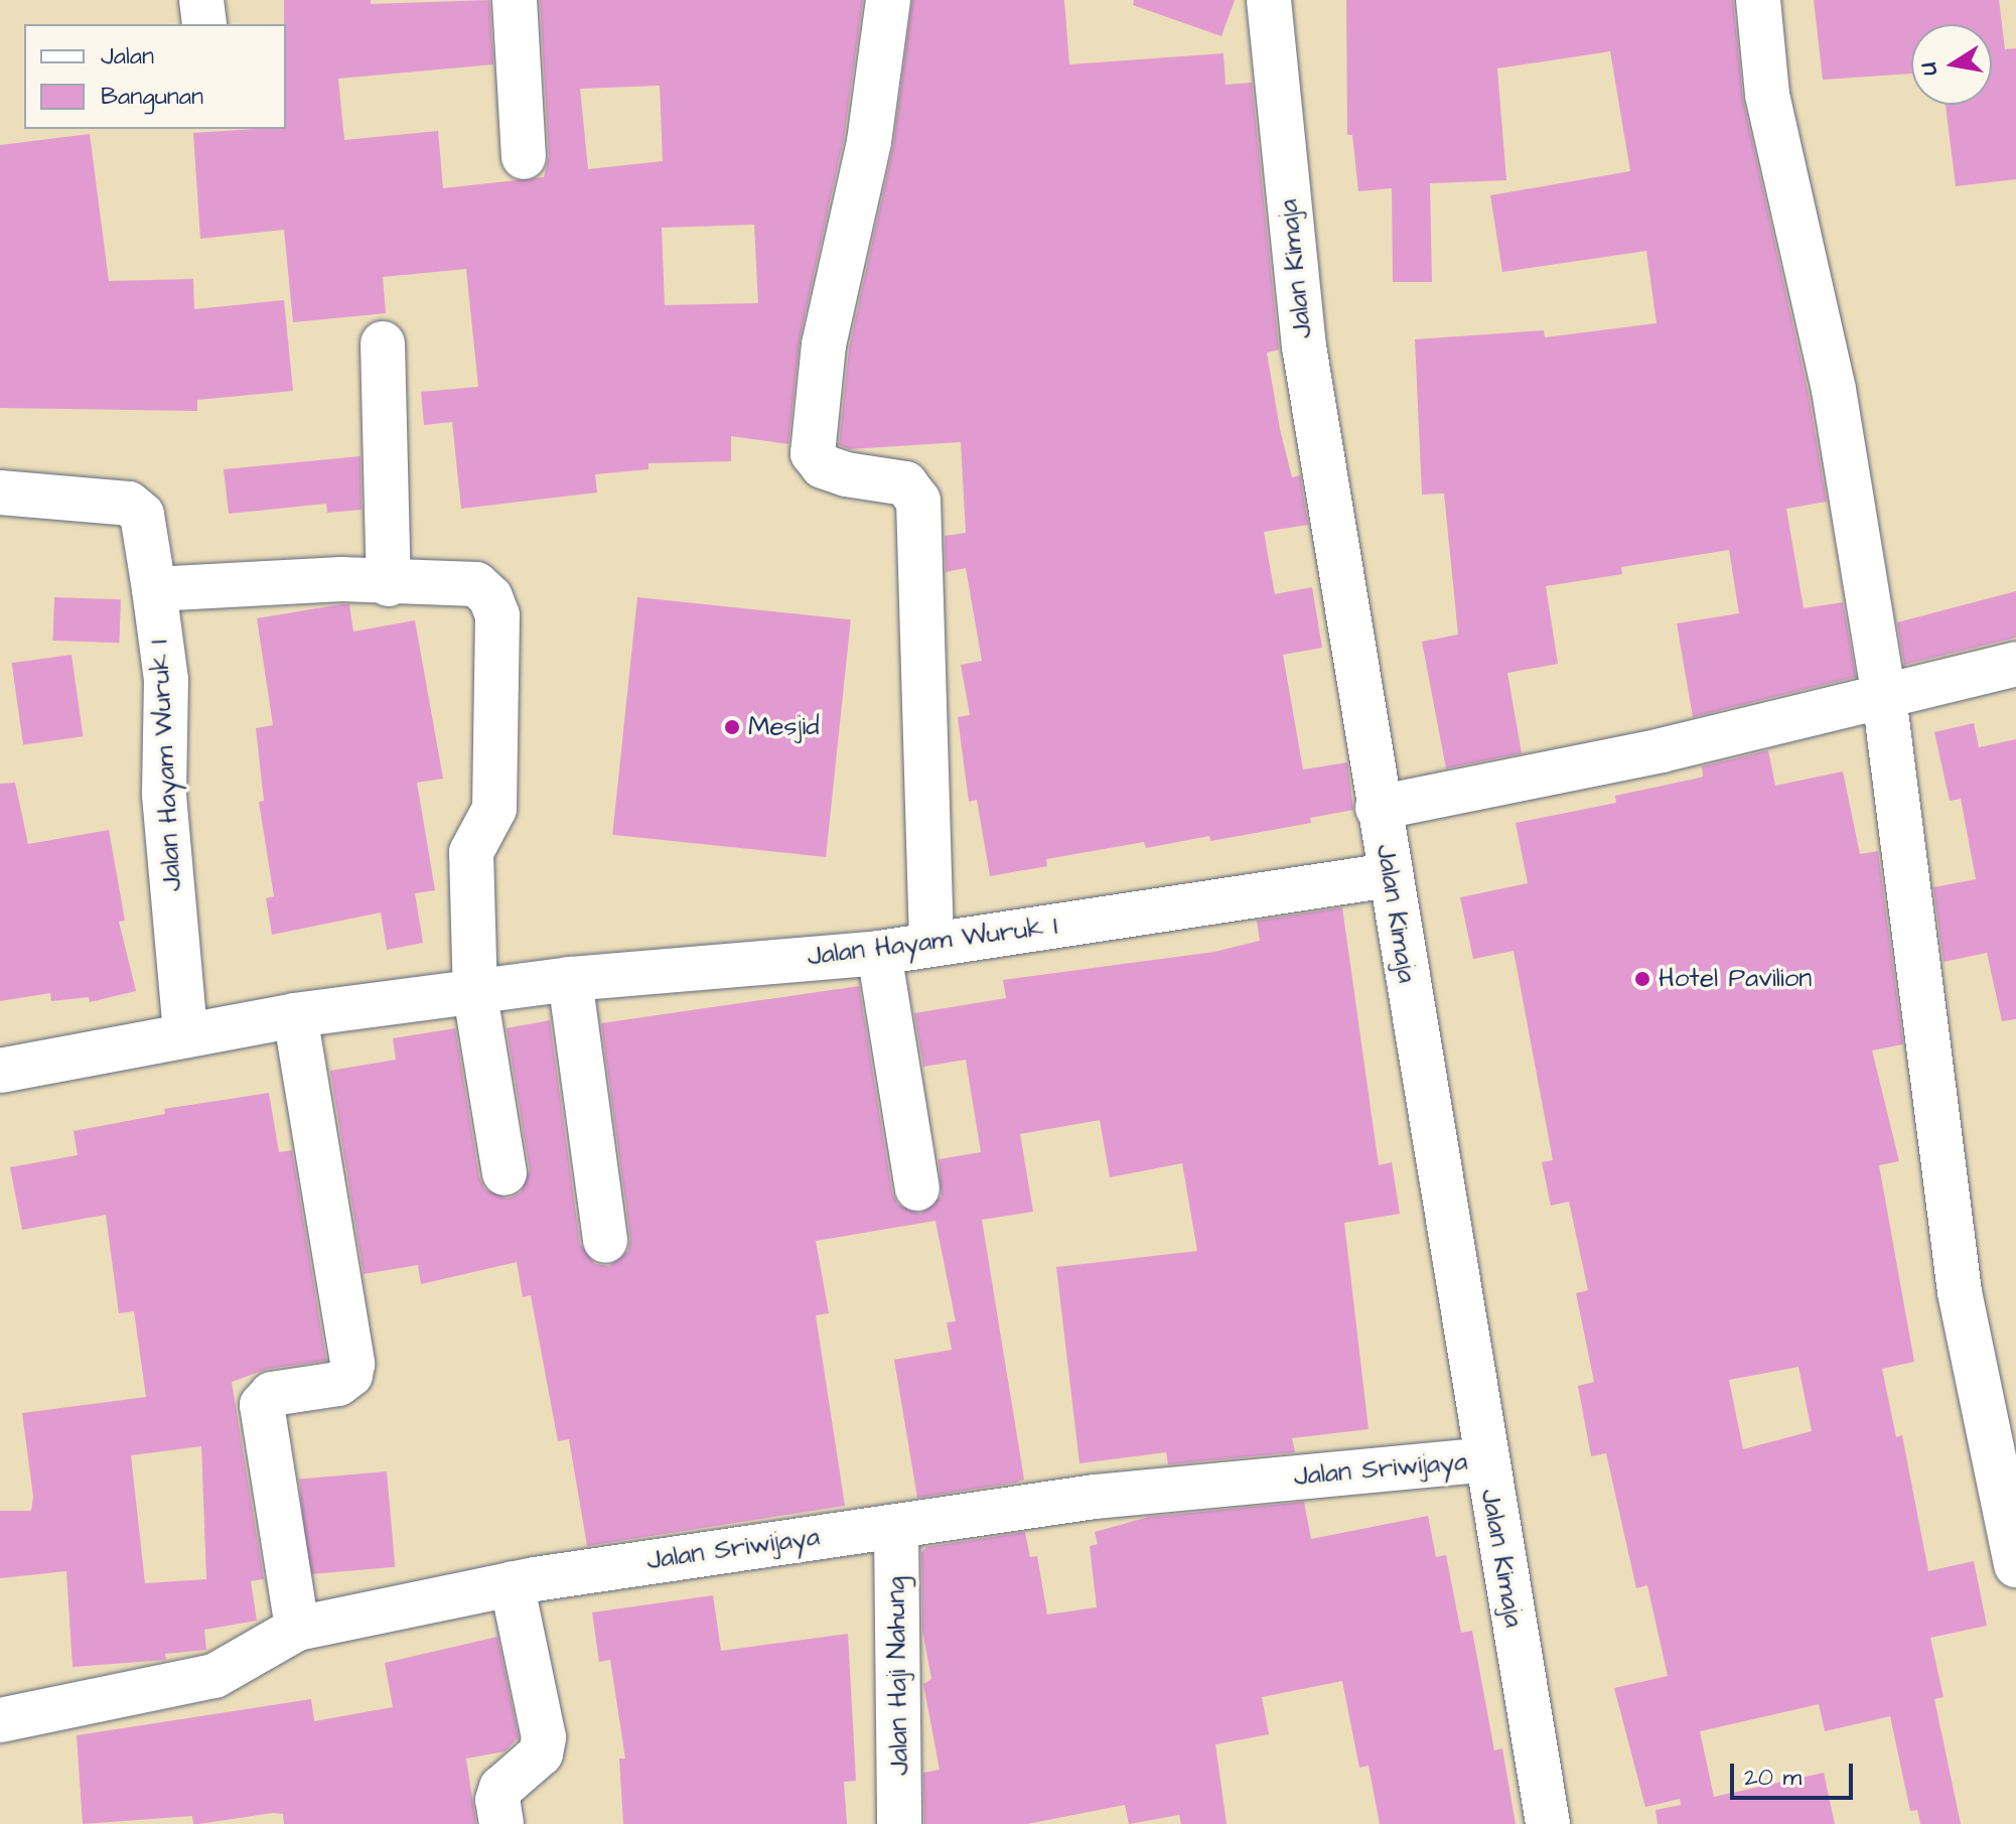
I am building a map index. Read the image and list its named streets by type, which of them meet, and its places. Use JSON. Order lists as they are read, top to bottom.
{
  "streets": {
    "street": [
      "Jalan Kimaja",
      "Jalan Hayam Wuruk I",
      "Jalan Sriwijaya",
      "Jalan Haji Nahung"
    ]
  },
  "crossings": [
    ["Jalan Kimaja", "Jalan Hayam Wuruk I"],
    ["Jalan Kimaja", "Jalan Sriwijaya"],
    ["Jalan Sriwijaya", "Jalan Haji Nahung"]
  ],
  "places": ["Mesjid", "Hotel Pavilion"],
  "legend": ["Jalan", "Bangunan"],
  "scale_bar": "20 m",
  "north": "left"
}
